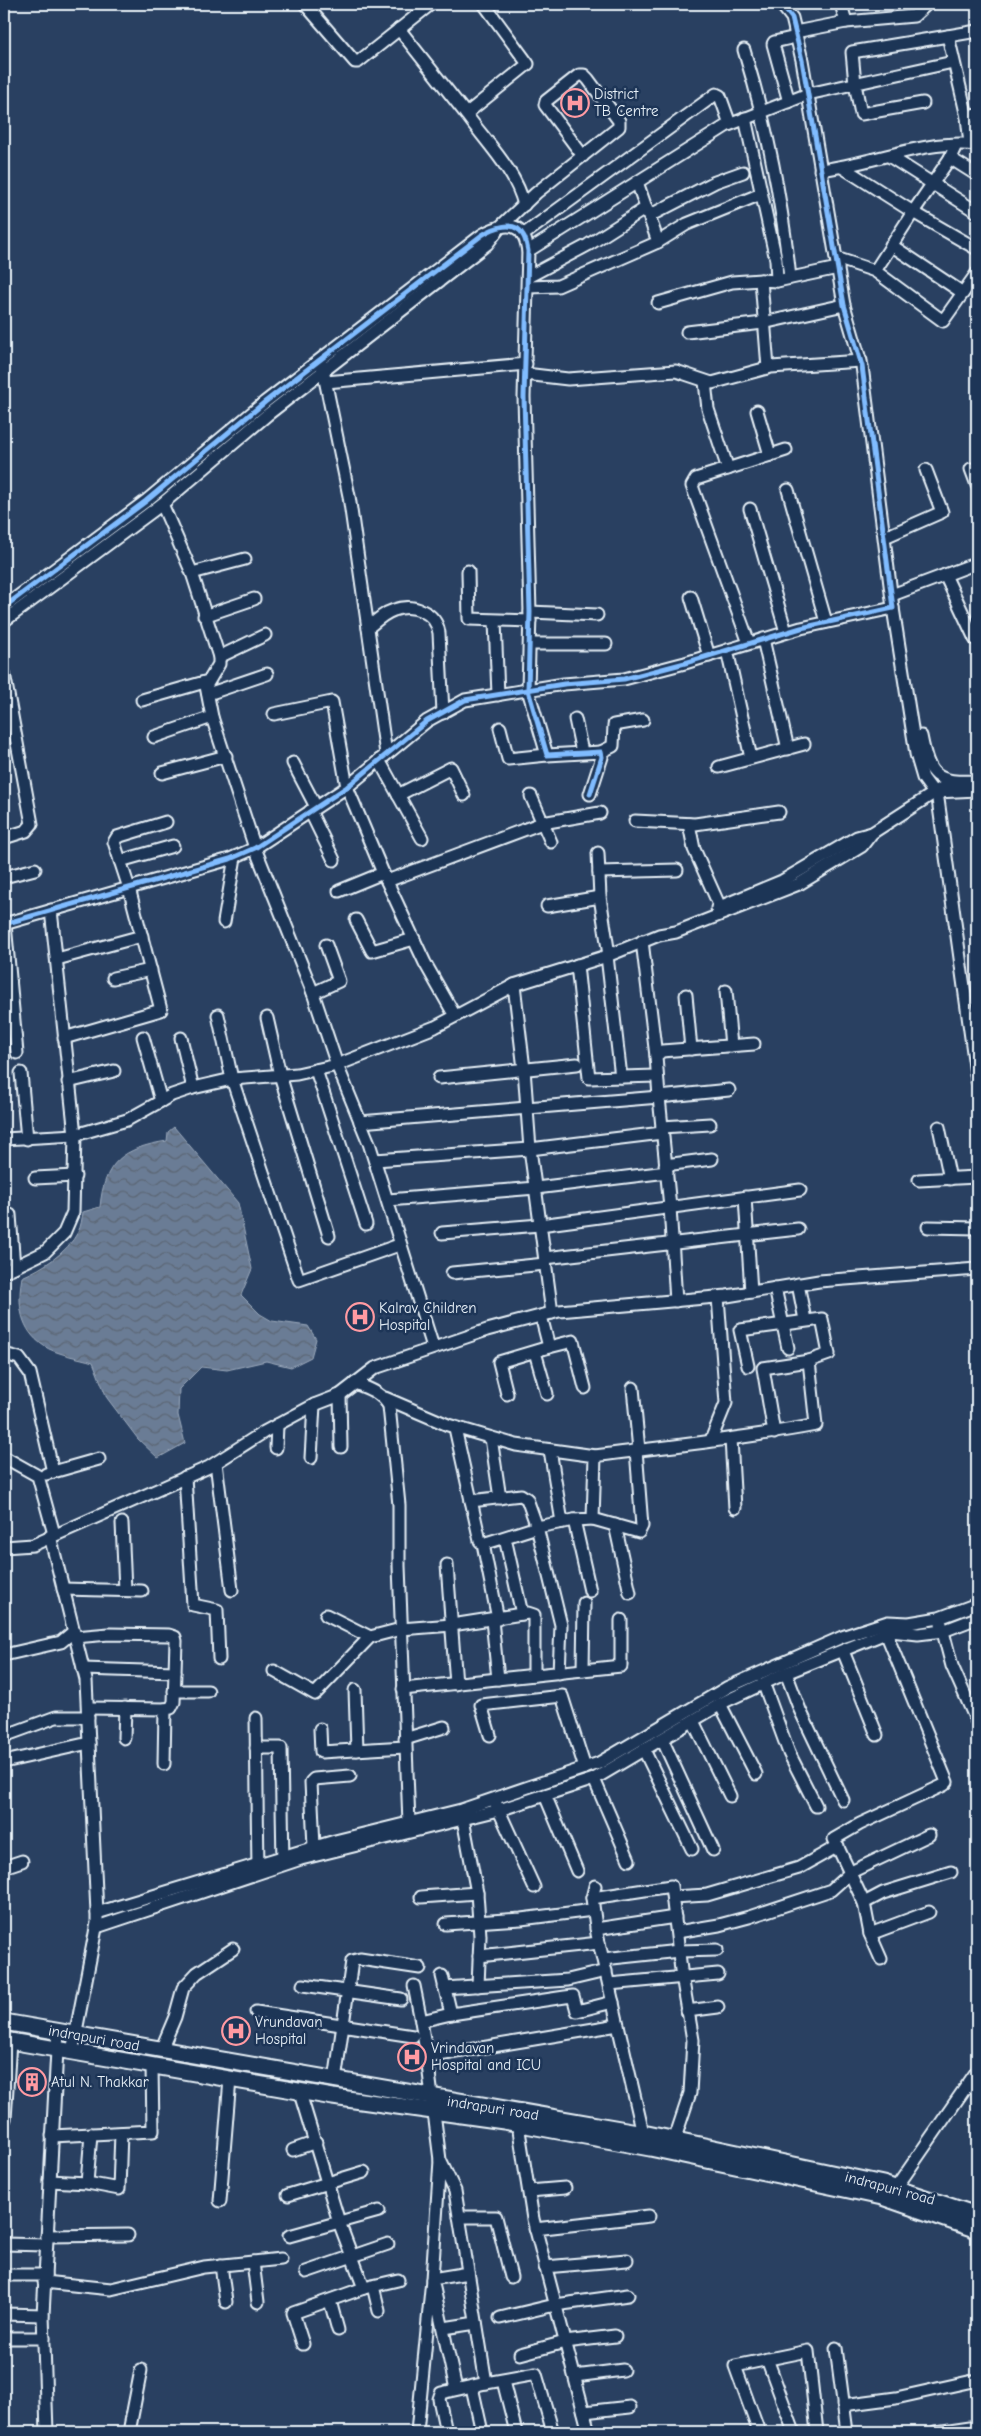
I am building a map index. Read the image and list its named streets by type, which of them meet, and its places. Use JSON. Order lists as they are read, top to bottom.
{
  "streets": {
    "main road": ["indrapuri road"]
  },
  "places": {
    "hospital": [
      "District TB Centre",
      "Kalrav Children Hospital",
      "Vrundavan Hospital",
      "Vrindavan Hospital and ICU"
    ],
    "building": ["Atul N. Thakkar"]
  }
}
